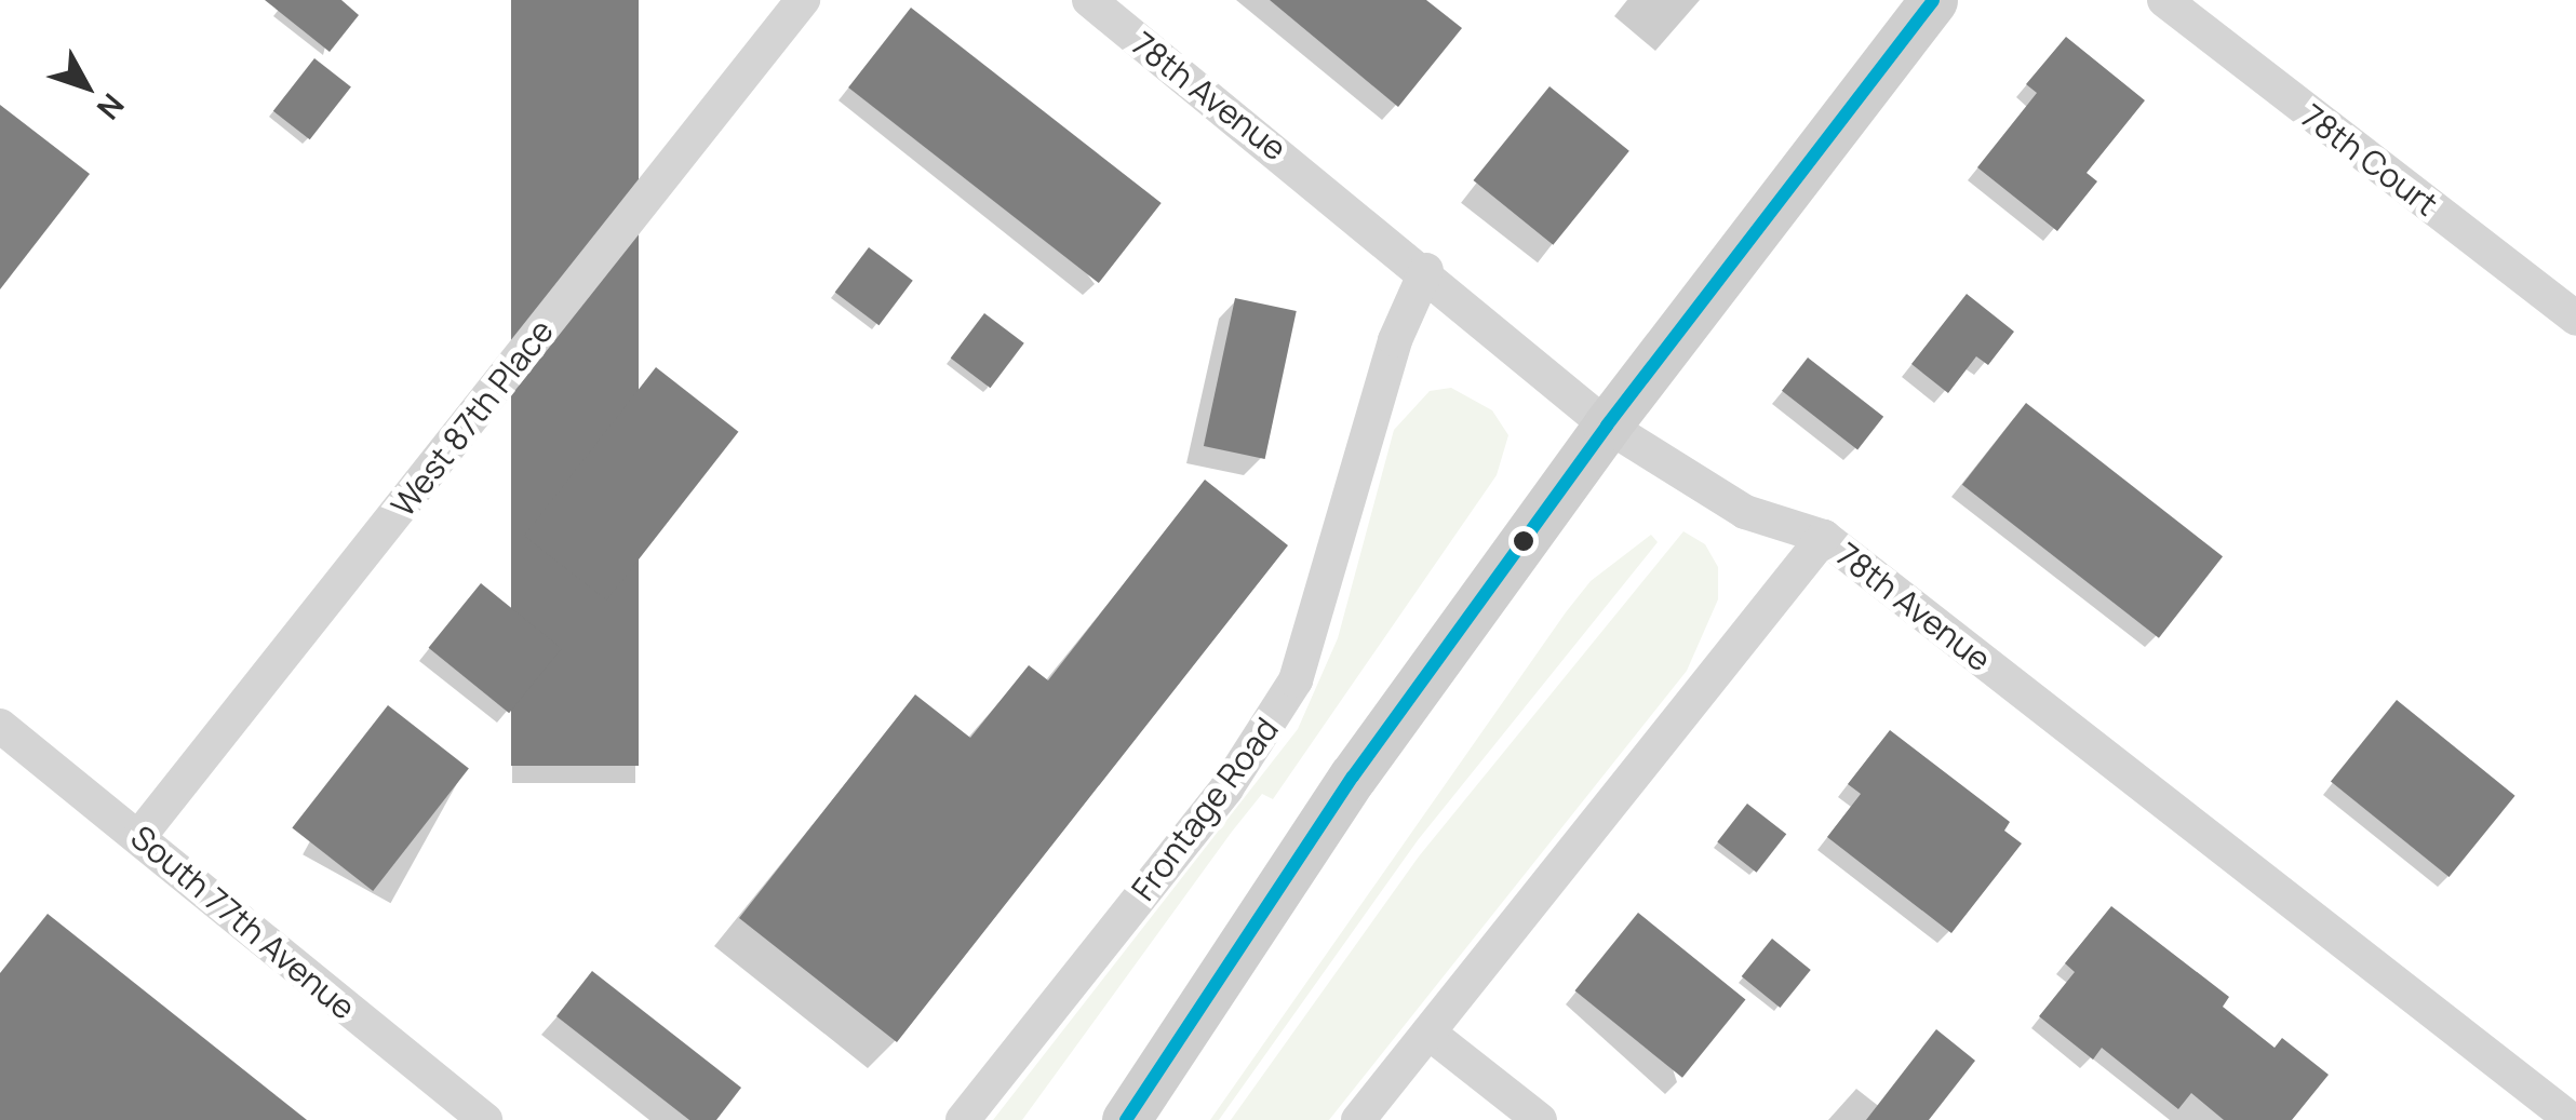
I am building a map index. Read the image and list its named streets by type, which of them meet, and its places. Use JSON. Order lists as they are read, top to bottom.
{
  "streets": {
    "street": [
      "78th Avenue",
      "78th Court",
      "West 87th Place",
      "Frontage Road",
      "South 77th Avenue"
    ]
  },
  "crossings": [
    ["78th Avenue", "Frontage Road"],
    ["West 87th Place", "South 77th Avenue"]
  ],
  "north": "bottom right"
}
